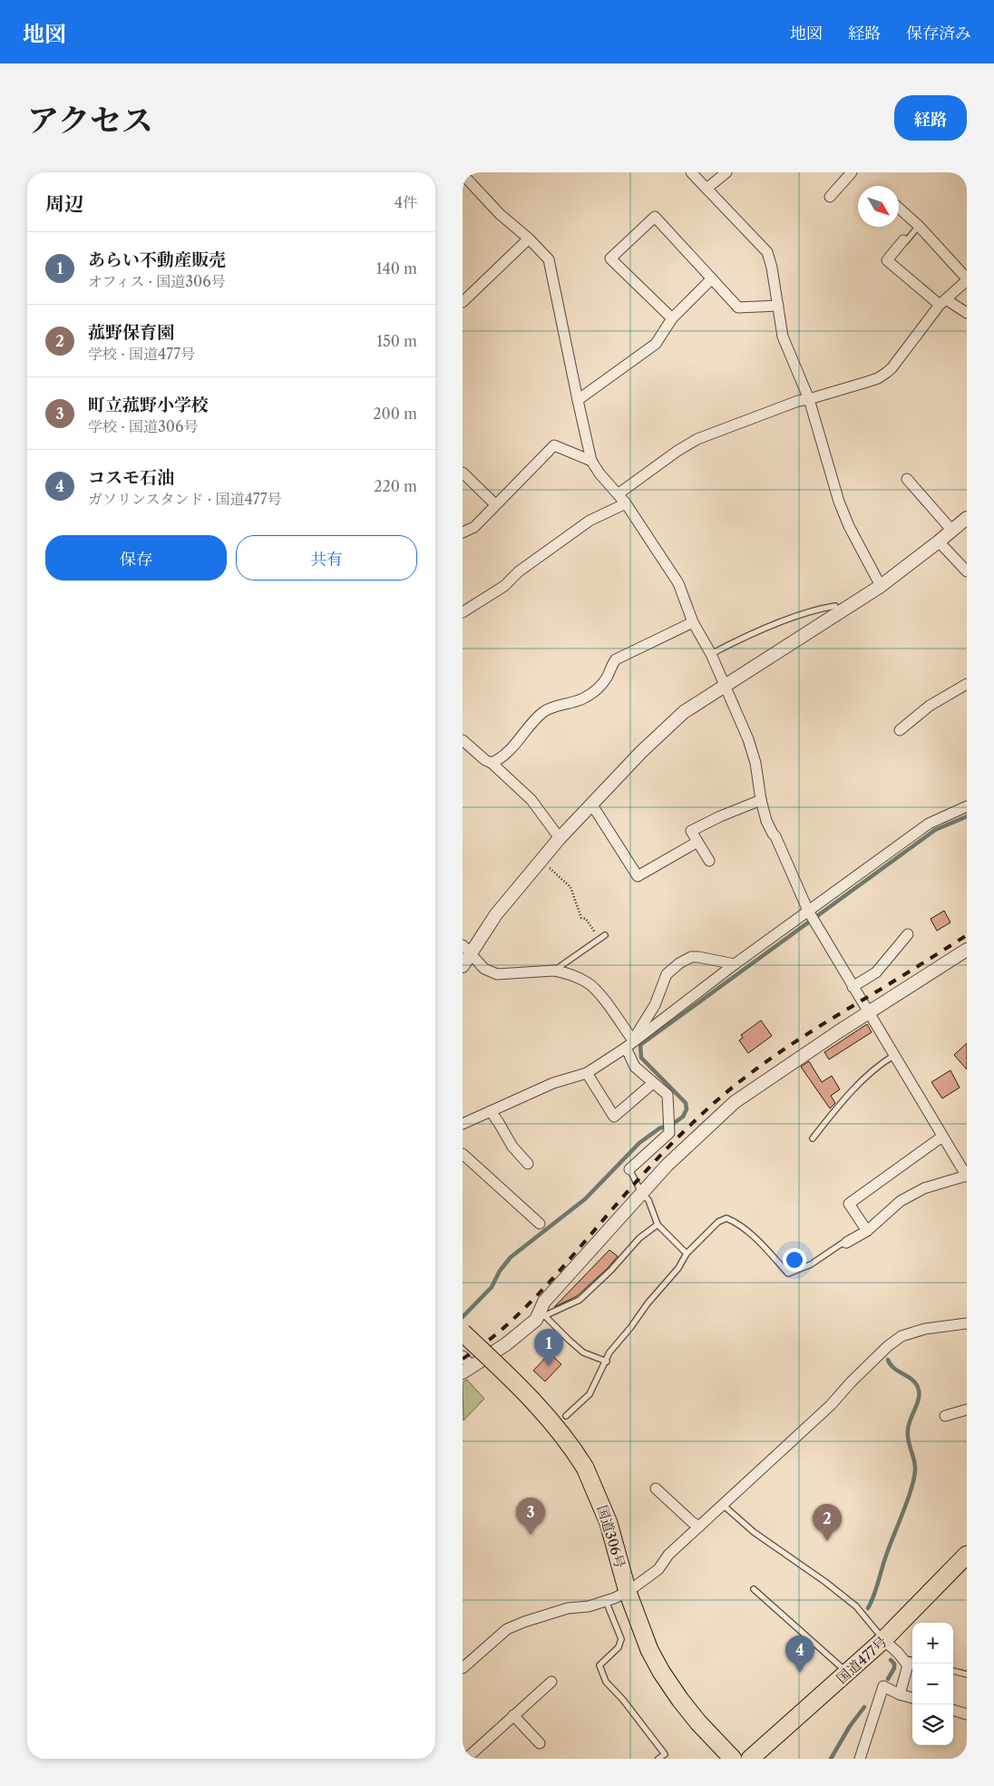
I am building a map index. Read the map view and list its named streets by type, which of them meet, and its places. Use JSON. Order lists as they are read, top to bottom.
{
  "streets": {
    "highway": ["国道306号", "国道477号"]
  },
  "north": "bottom right",
  "page": {
    "header": "地図",
    "nav": ["地図", "経路", "保存済み"],
    "title": "アクセス",
    "buttons": [
      "経路",
      ["保存", "共有"]
    ],
    "heading": ["周辺", "4件"],
    "list": [
      {
        "mark": "1",
        "name": "あらい不動産販売",
        "note": "オフィス · 国道306号",
        "value": "140 m"
      },
      {
        "mark": "2",
        "name": "菰野保育園",
        "note": "学校 · 国道477号",
        "value": "150 m"
      },
      {
        "mark": "3",
        "name": "町立菰野小学校",
        "note": "学校 · 国道306号",
        "value": "200 m"
      },
      {
        "mark": "4",
        "name": "コスモ石油",
        "note": "ガソリンスタンド · 国道477号",
        "value": "220 m"
      }
    ],
    "pins": [
      "1",
      "3",
      "2",
      "4"
    ],
    "map_buttons": ["+", "−"]
  }
}
